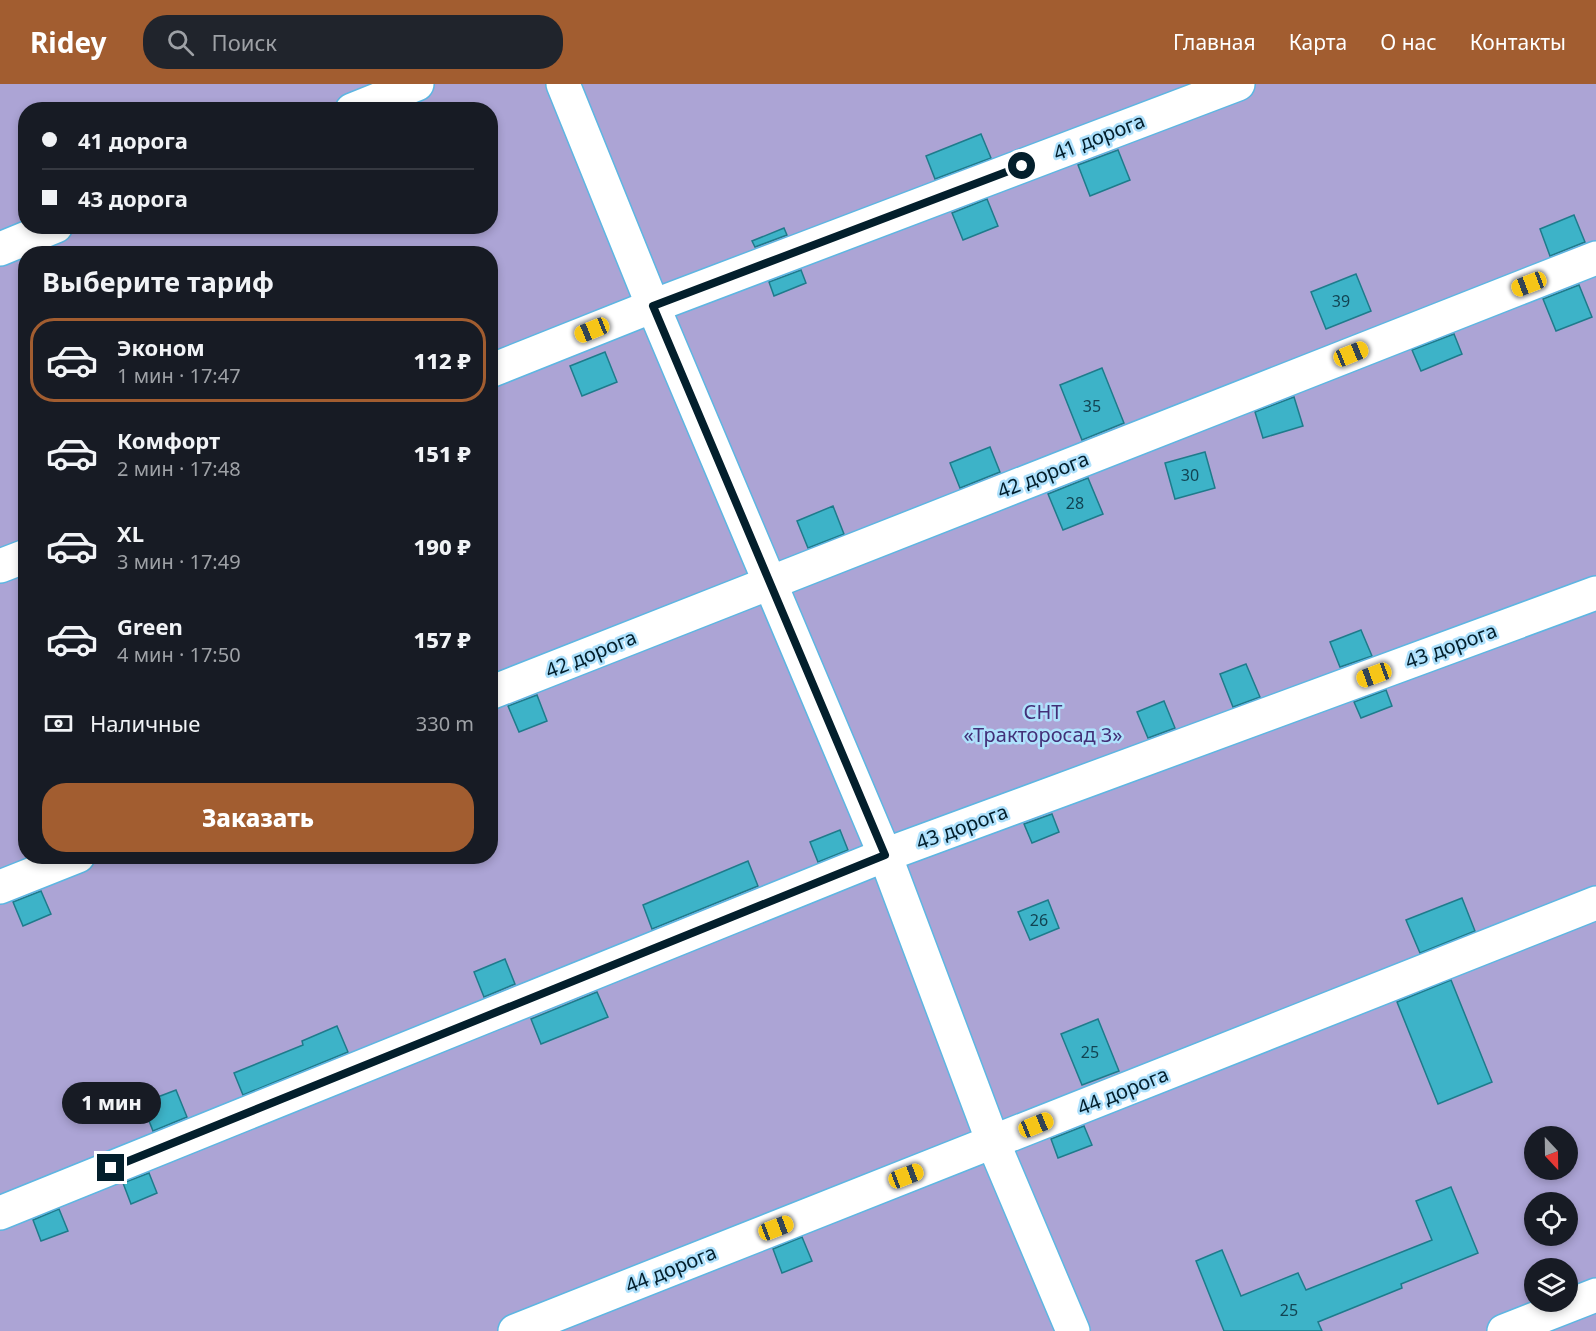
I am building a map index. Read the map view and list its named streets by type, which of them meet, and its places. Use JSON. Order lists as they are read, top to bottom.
{
  "streets": {
    "street": [
      "41 дорога",
      "42 дорога",
      "43 дорога",
      "44 дорога"
    ]
  },
  "parks": ["СНТ «Тракторосад 3»"],
  "house_numbers": [
    "39",
    "35",
    "30",
    "28",
    "26",
    "25",
    "25"
  ],
  "north": "bottom",
  "page": {
    "header": "Ridey",
    "search": "Поиск",
    "nav": [
      "Главная",
      "Карта",
      "О нас",
      "Контакты"
    ],
    "banner": ["41 дорога", "43 дорога"],
    "heading": "Выберите тариф",
    "list": [
      {
        "name": "Эконом",
        "note": "1 мин · 17:47",
        "value": "112 ₽"
      },
      {
        "name": "Комфорт",
        "note": "2 мин · 17:48",
        "value": "151 ₽"
      },
      {
        "name": "XL",
        "note": "3 мин · 17:49",
        "value": "190 ₽"
      },
      {
        "name": "Green",
        "note": "4 мин · 17:50",
        "value": "157 ₽"
      }
    ],
    "pay": ["Наличные", "330 m"],
    "buttons": "Заказать",
    "bubble": "1 мин"
  }
}
